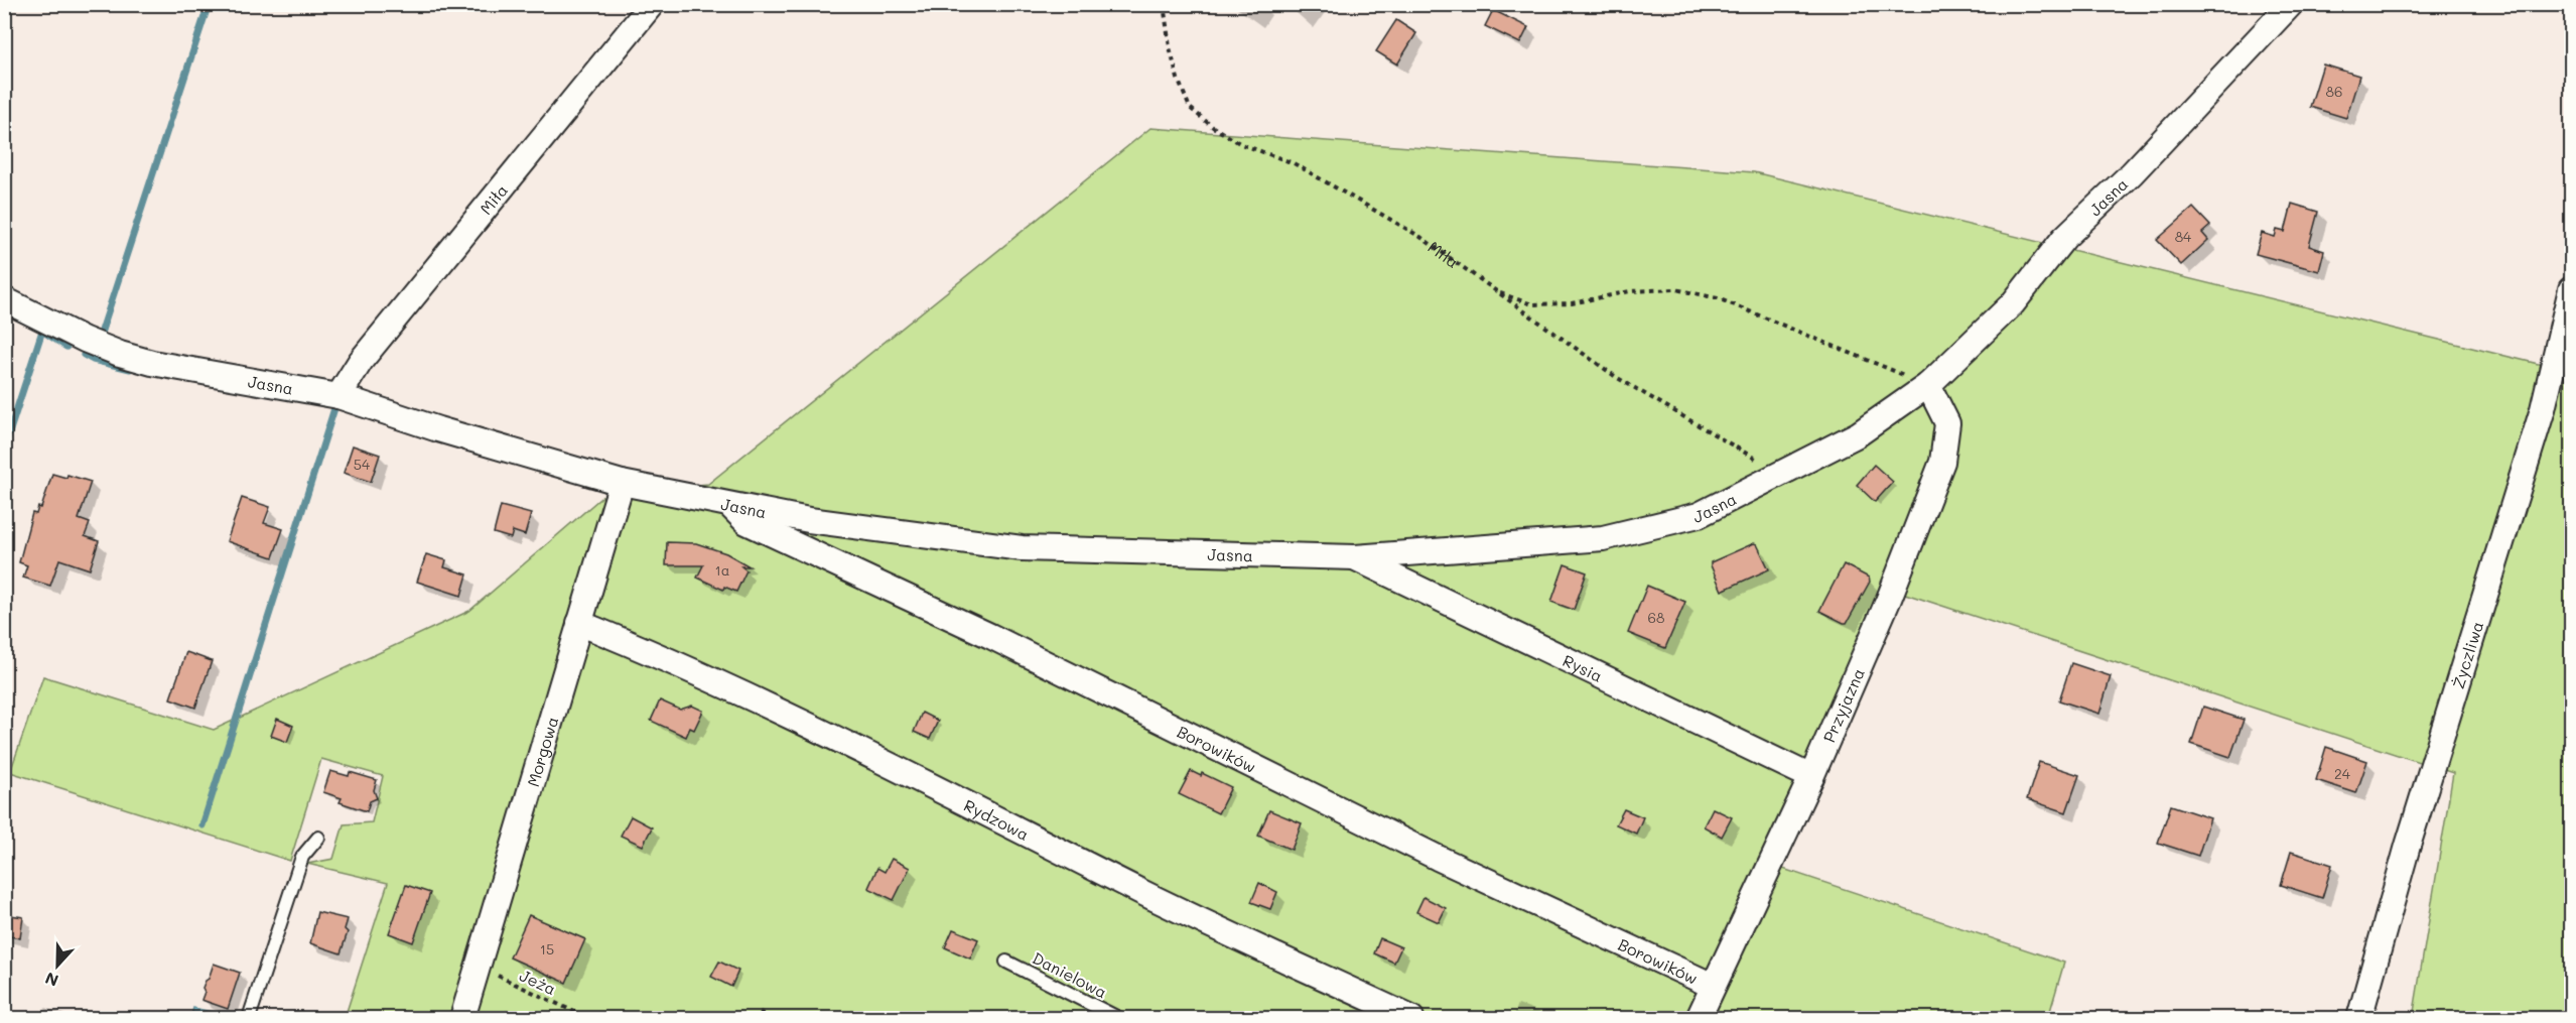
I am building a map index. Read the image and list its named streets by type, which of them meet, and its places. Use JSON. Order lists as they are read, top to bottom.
{
  "streets": {
    "street": [
      "Jasna",
      "Miła",
      "Życzliwa",
      "Rysia",
      "Przyjazna",
      "Borowików",
      "Morgowa",
      "Rydzowa"
    ],
    "lane": ["Danielowa"],
    "path": ["Jeża"]
  },
  "crossings": [
    ["Jasna", "Miła"],
    ["Jasna", "Rysia"],
    ["Jasna", "Przyjazna"],
    ["Jasna", "Borowików"],
    ["Jasna", "Morgowa"],
    ["Rysia", "Przyjazna"],
    ["Przyjazna", "Borowików"],
    ["Morgowa", "Rydzowa"],
    ["Morgowa", "Jeża"]
  ],
  "house_numbers": [
    "86",
    "84",
    "54",
    "1a",
    "68",
    "24",
    "15"
  ],
  "north": "bottom"
}
